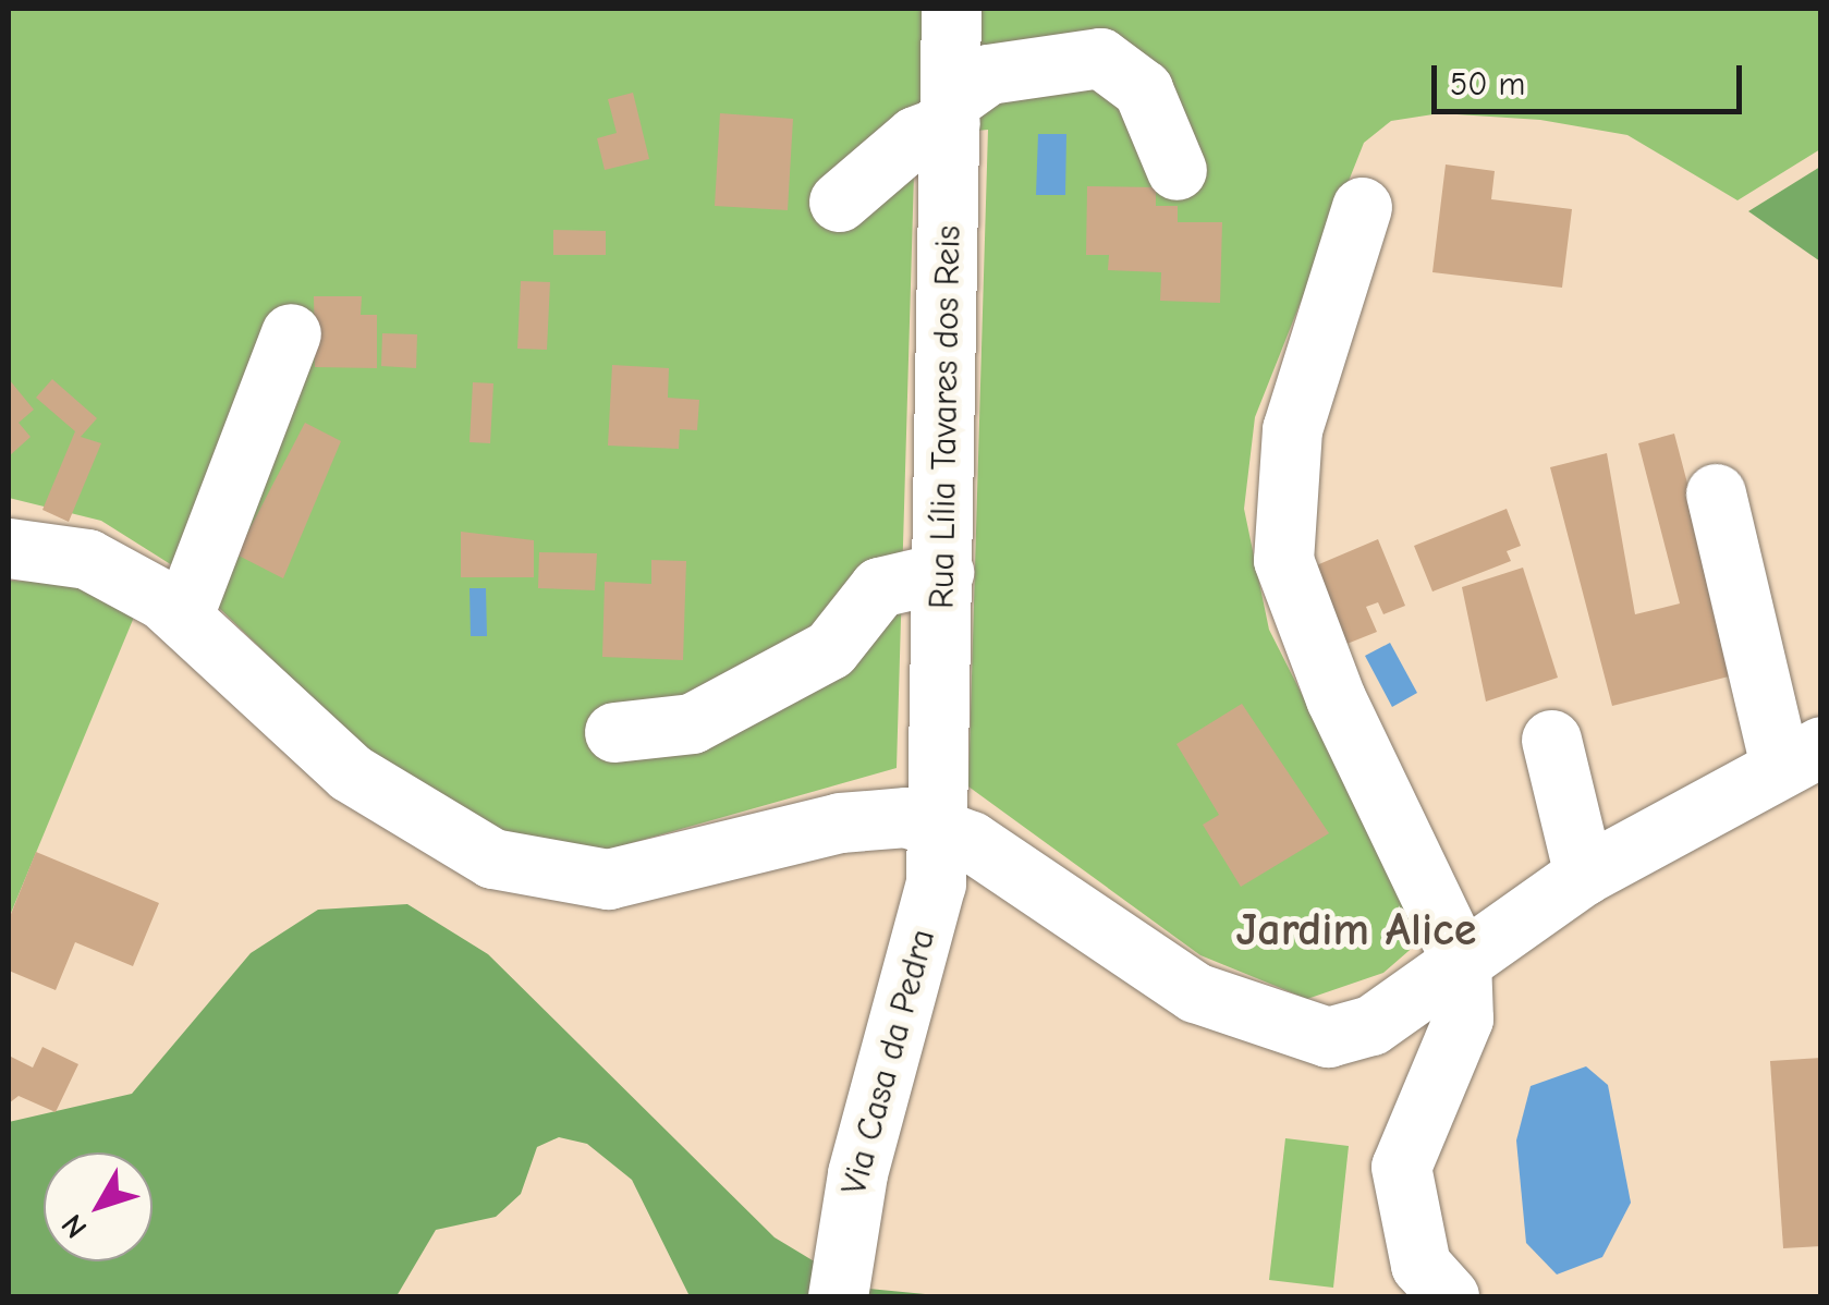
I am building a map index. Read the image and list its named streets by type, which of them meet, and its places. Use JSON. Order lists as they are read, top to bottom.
{
  "streets": {
    "street": ["Rua Lília Tavares dos Reis", "Via Casa da Pedra"]
  },
  "crossings": [
    ["Rua Lília Tavares dos Reis", "Via Casa da Pedra"]
  ],
  "districts": ["Jardim Alice"],
  "scale_bar": "50 m",
  "north": "bottom left"
}
